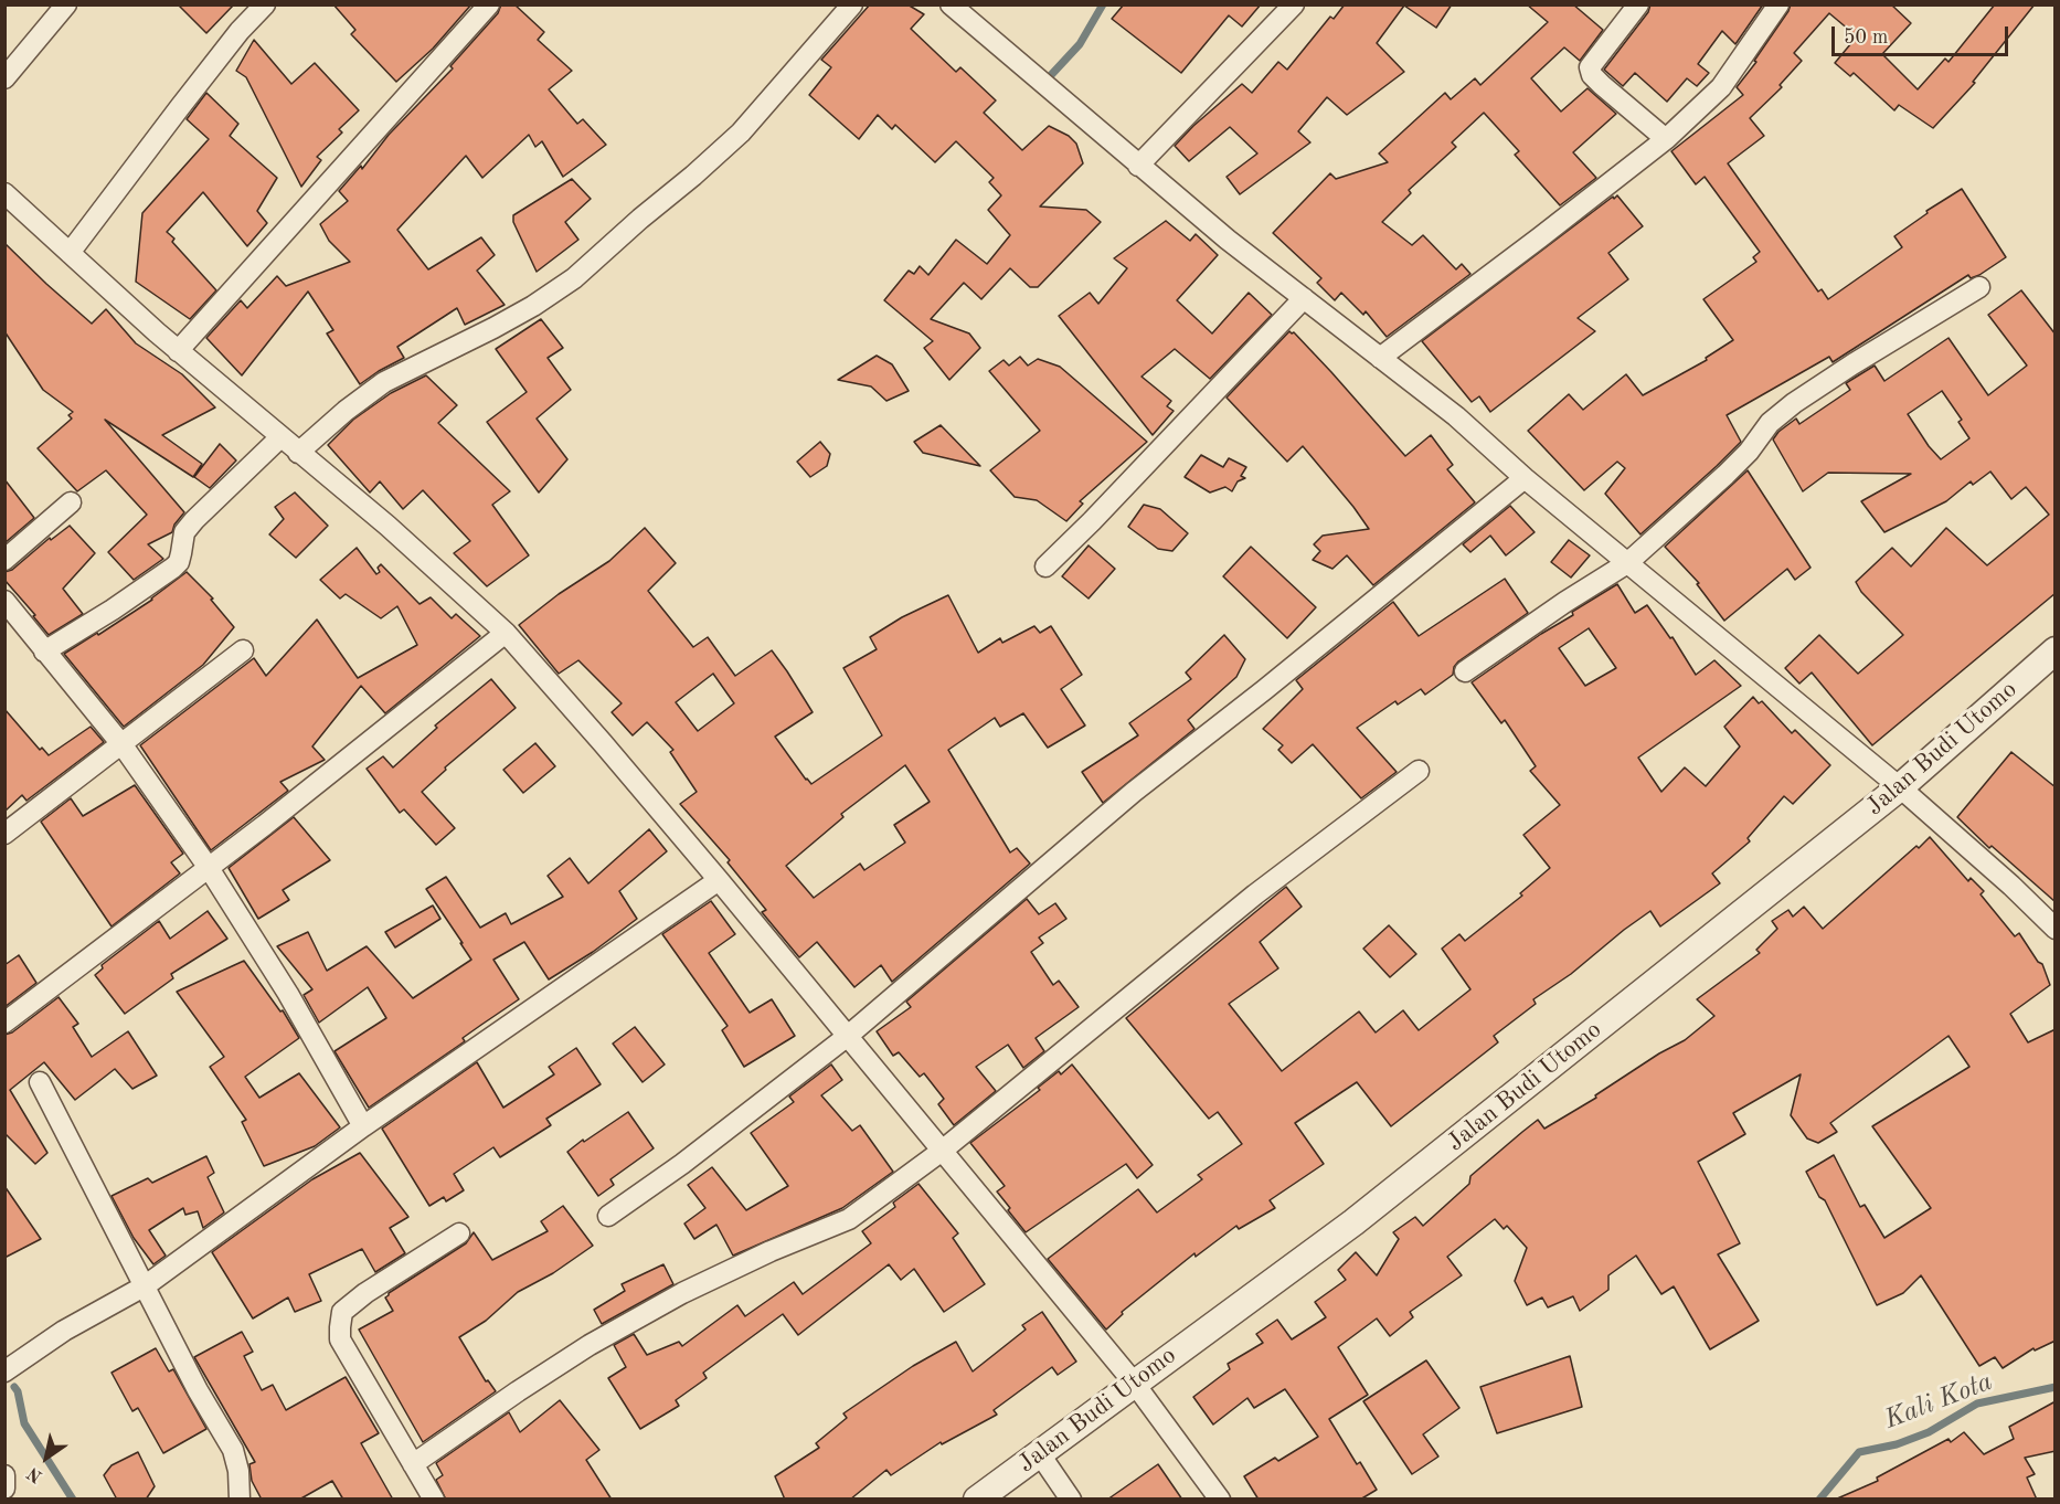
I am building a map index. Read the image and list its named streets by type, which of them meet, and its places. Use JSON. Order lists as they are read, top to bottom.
{
  "streets": {
    "street": ["Jalan Budi Utomo"]
  },
  "water": ["Kali Kota"],
  "scale_bar": "50 m",
  "north": "bottom left"
}
